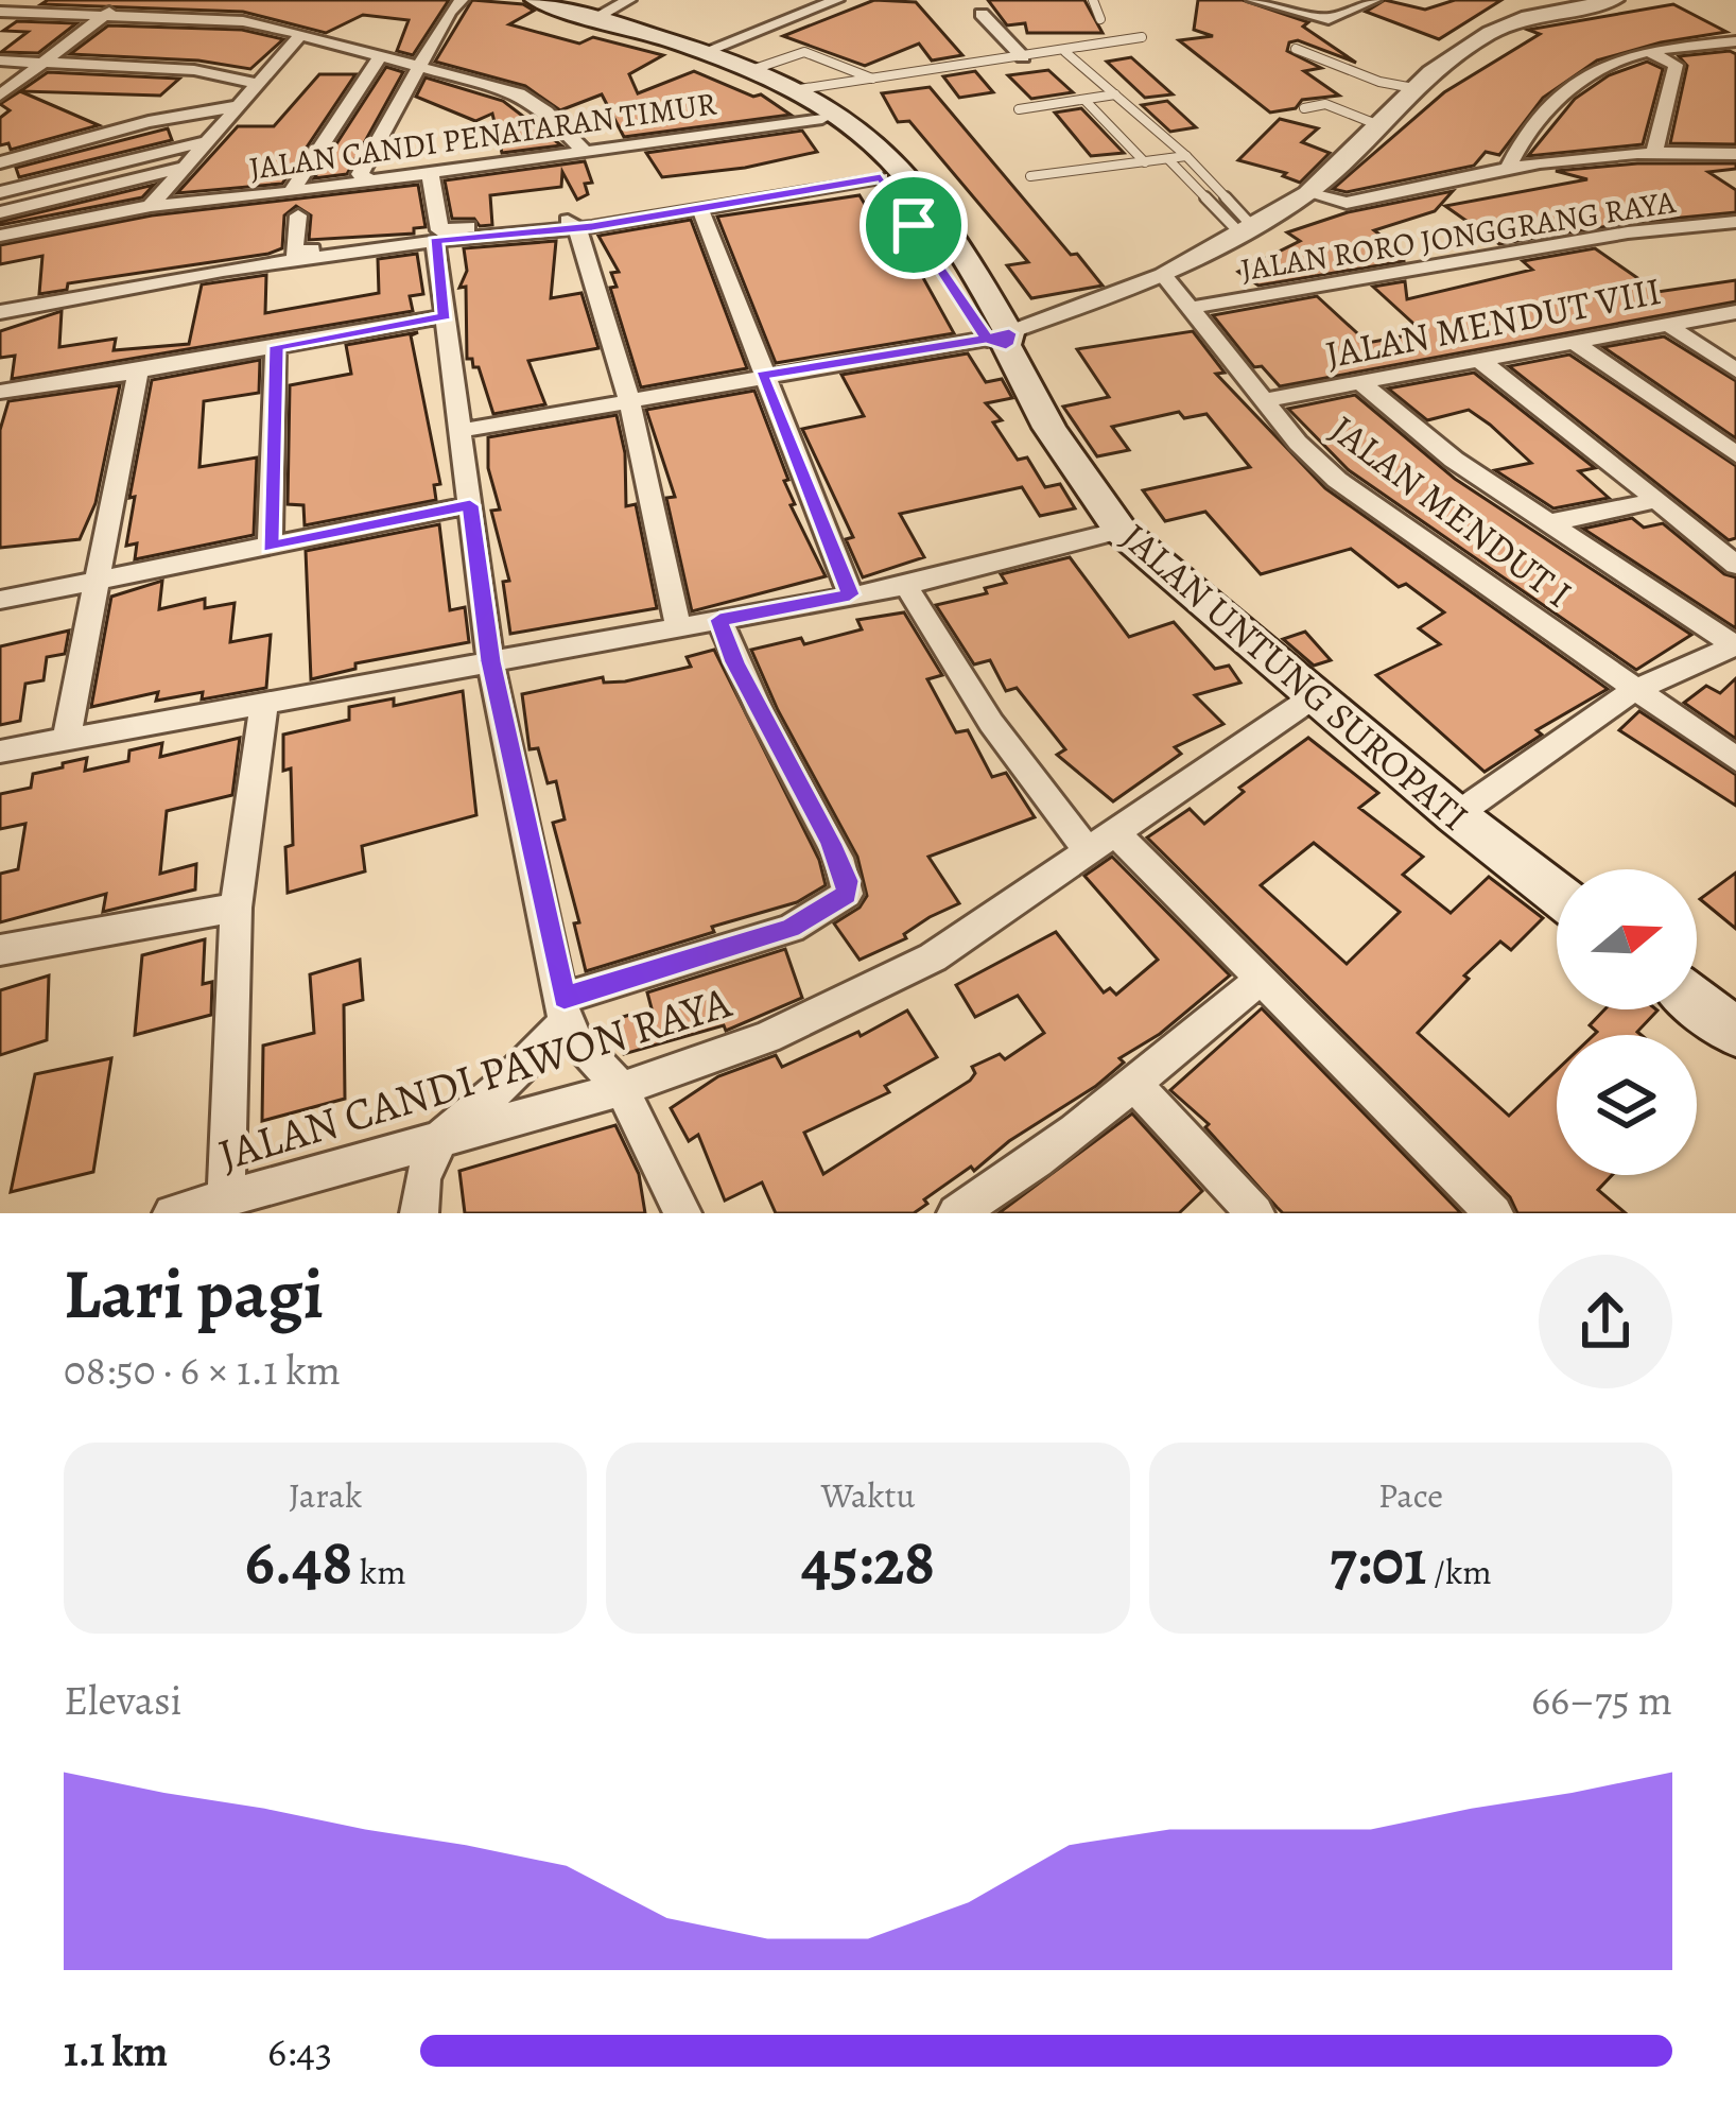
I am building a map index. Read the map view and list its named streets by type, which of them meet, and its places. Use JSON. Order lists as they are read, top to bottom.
{
  "streets": {
    "main road": ["JALAN UNTUNG SUROPATI"],
    "street": [
      "JALAN CANDI PENATARAN TIMUR",
      "JALAN RORO JONGGRANG RAYA",
      "JALAN MENDUT VIII",
      "JALAN MENDUT I",
      "JALAN CANDI PAWON RAYA"
    ]
  },
  "crossings": [
    ["JALAN CANDI PENATARAN TIMUR", "JALAN UNTUNG SUROPATI"],
    ["JALAN RORO JONGGRANG RAYA", "JALAN MENDUT I"],
    ["JALAN MENDUT VIII", "JALAN MENDUT I"],
    ["JALAN UNTUNG SUROPATI", "JALAN CANDI PAWON RAYA"]
  ],
  "north": "right",
  "page": {
    "heading": ["Lari pagi", "08:50 · 6 × 1.1 km"],
    "stats": [
      ["Jarak", "6.48 km"],
      ["Waktu", "45:28"],
      ["Pace", "7:01 /km"]
    ],
    "chart": ["Elevasi", "66–75 m"],
    "list": [
      {
        "name": "1.1 km",
        "note": "6:43"
      }
    ]
  }
}
